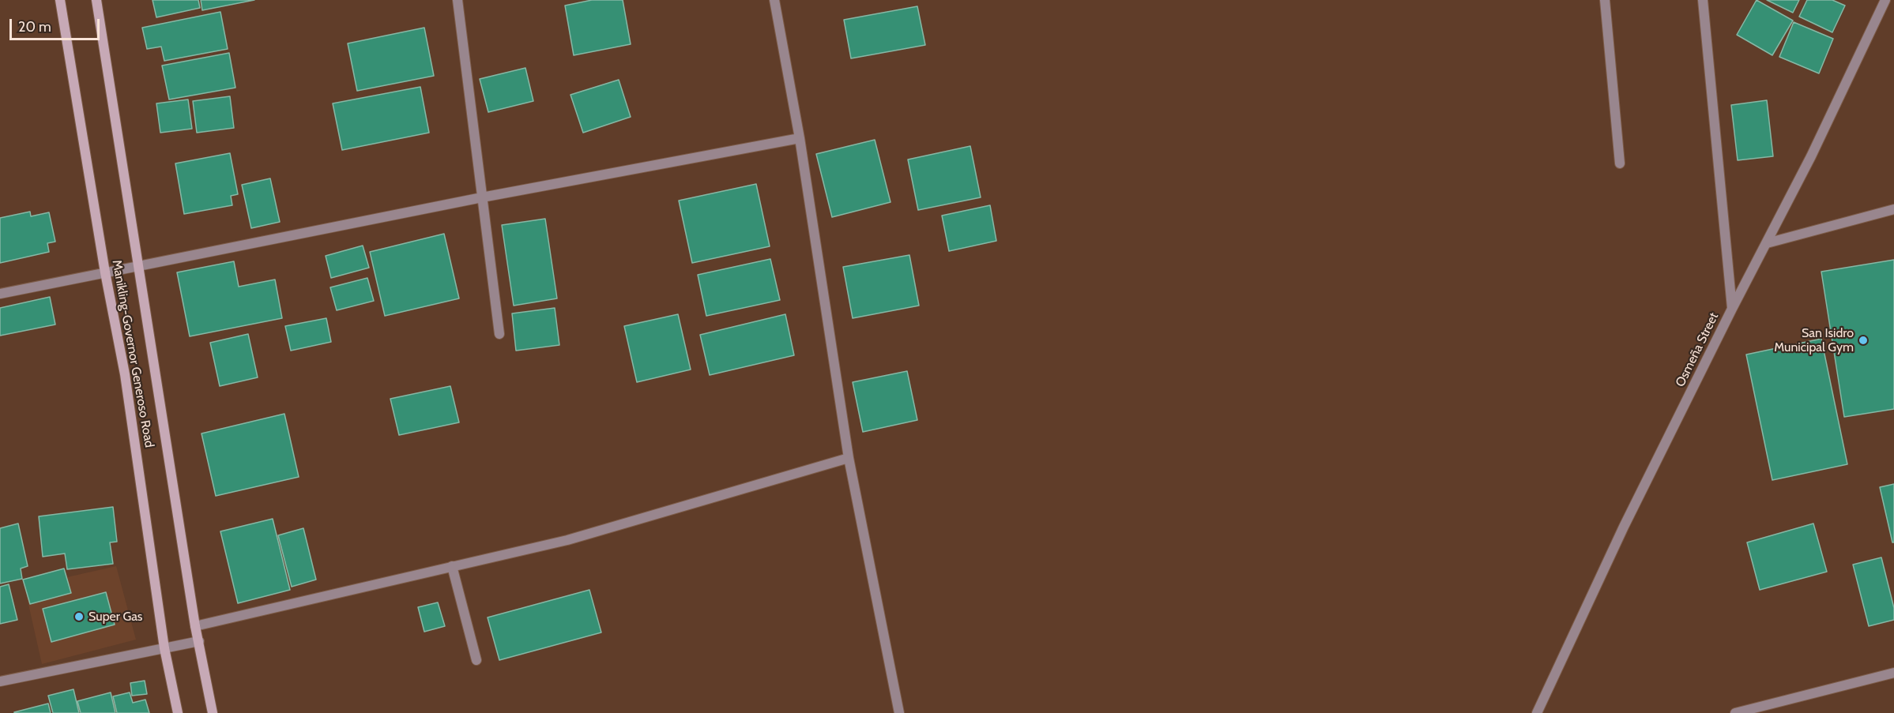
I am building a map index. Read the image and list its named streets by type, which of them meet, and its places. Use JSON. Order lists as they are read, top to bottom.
{
  "streets": {
    "main road": ["Manikling-Governor Generoso Road"],
    "street": ["Osmeña Street"]
  },
  "places": ["San Isidro Municipal Gym", "Super Gas"],
  "scale_bar": "20 m"
}
